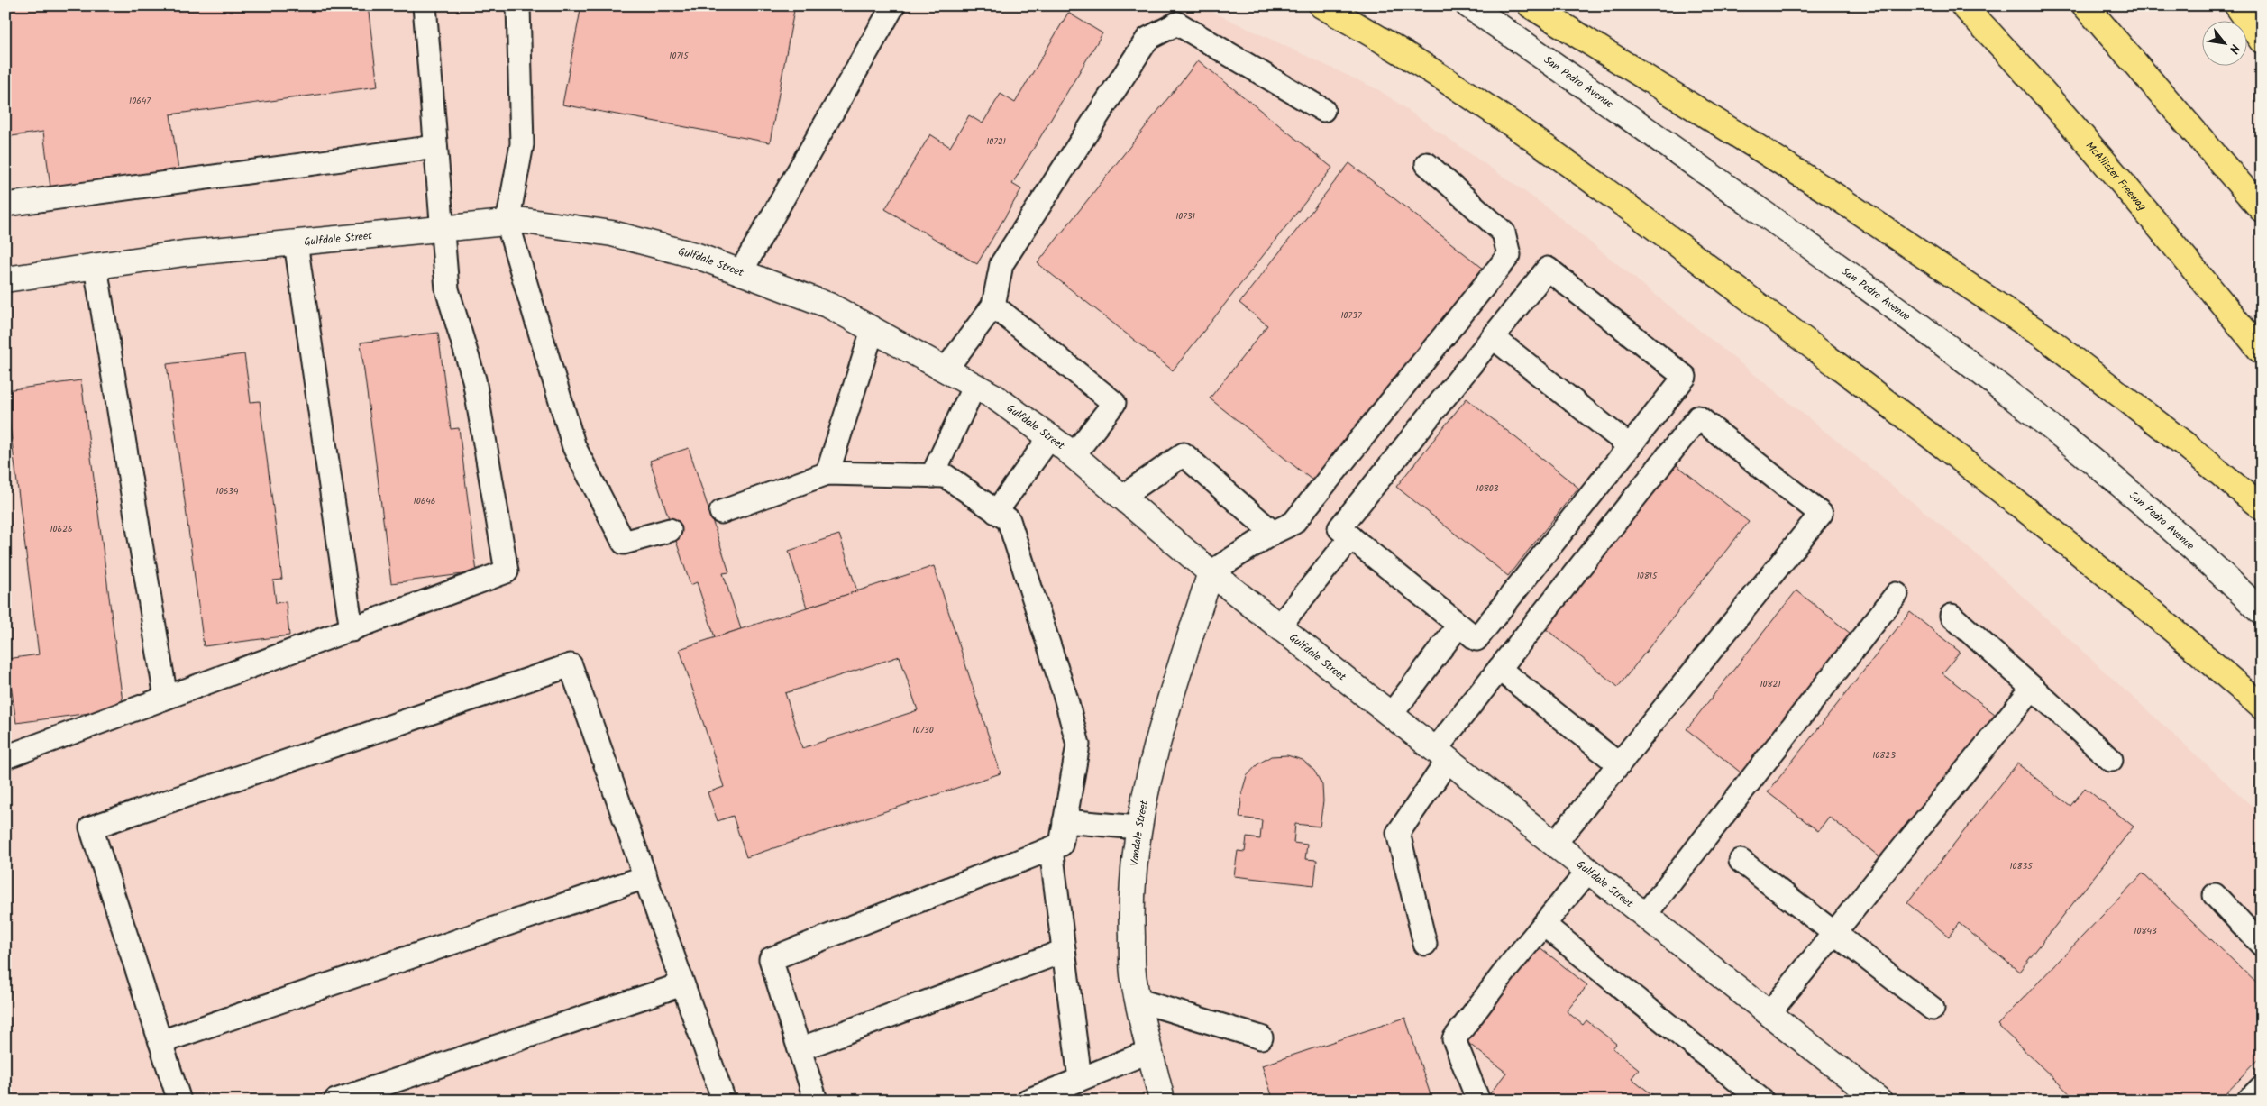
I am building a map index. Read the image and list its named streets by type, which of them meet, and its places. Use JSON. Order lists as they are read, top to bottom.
{
  "streets": {
    "highway": ["McAllister Freeway"],
    "street": ["San Pedro Avenue", "Gulfdale Street", "Vandale Street"]
  },
  "crossings": [
    ["Gulfdale Street", "Vandale Street"]
  ],
  "house_numbers": [
    "10715",
    "10647",
    "10721",
    "10731",
    "10737",
    "10803",
    "10634",
    "10646",
    "10626",
    "10815",
    "10821",
    "10730",
    "10823",
    "10835",
    "10843"
  ],
  "north": "bottom right"
}
